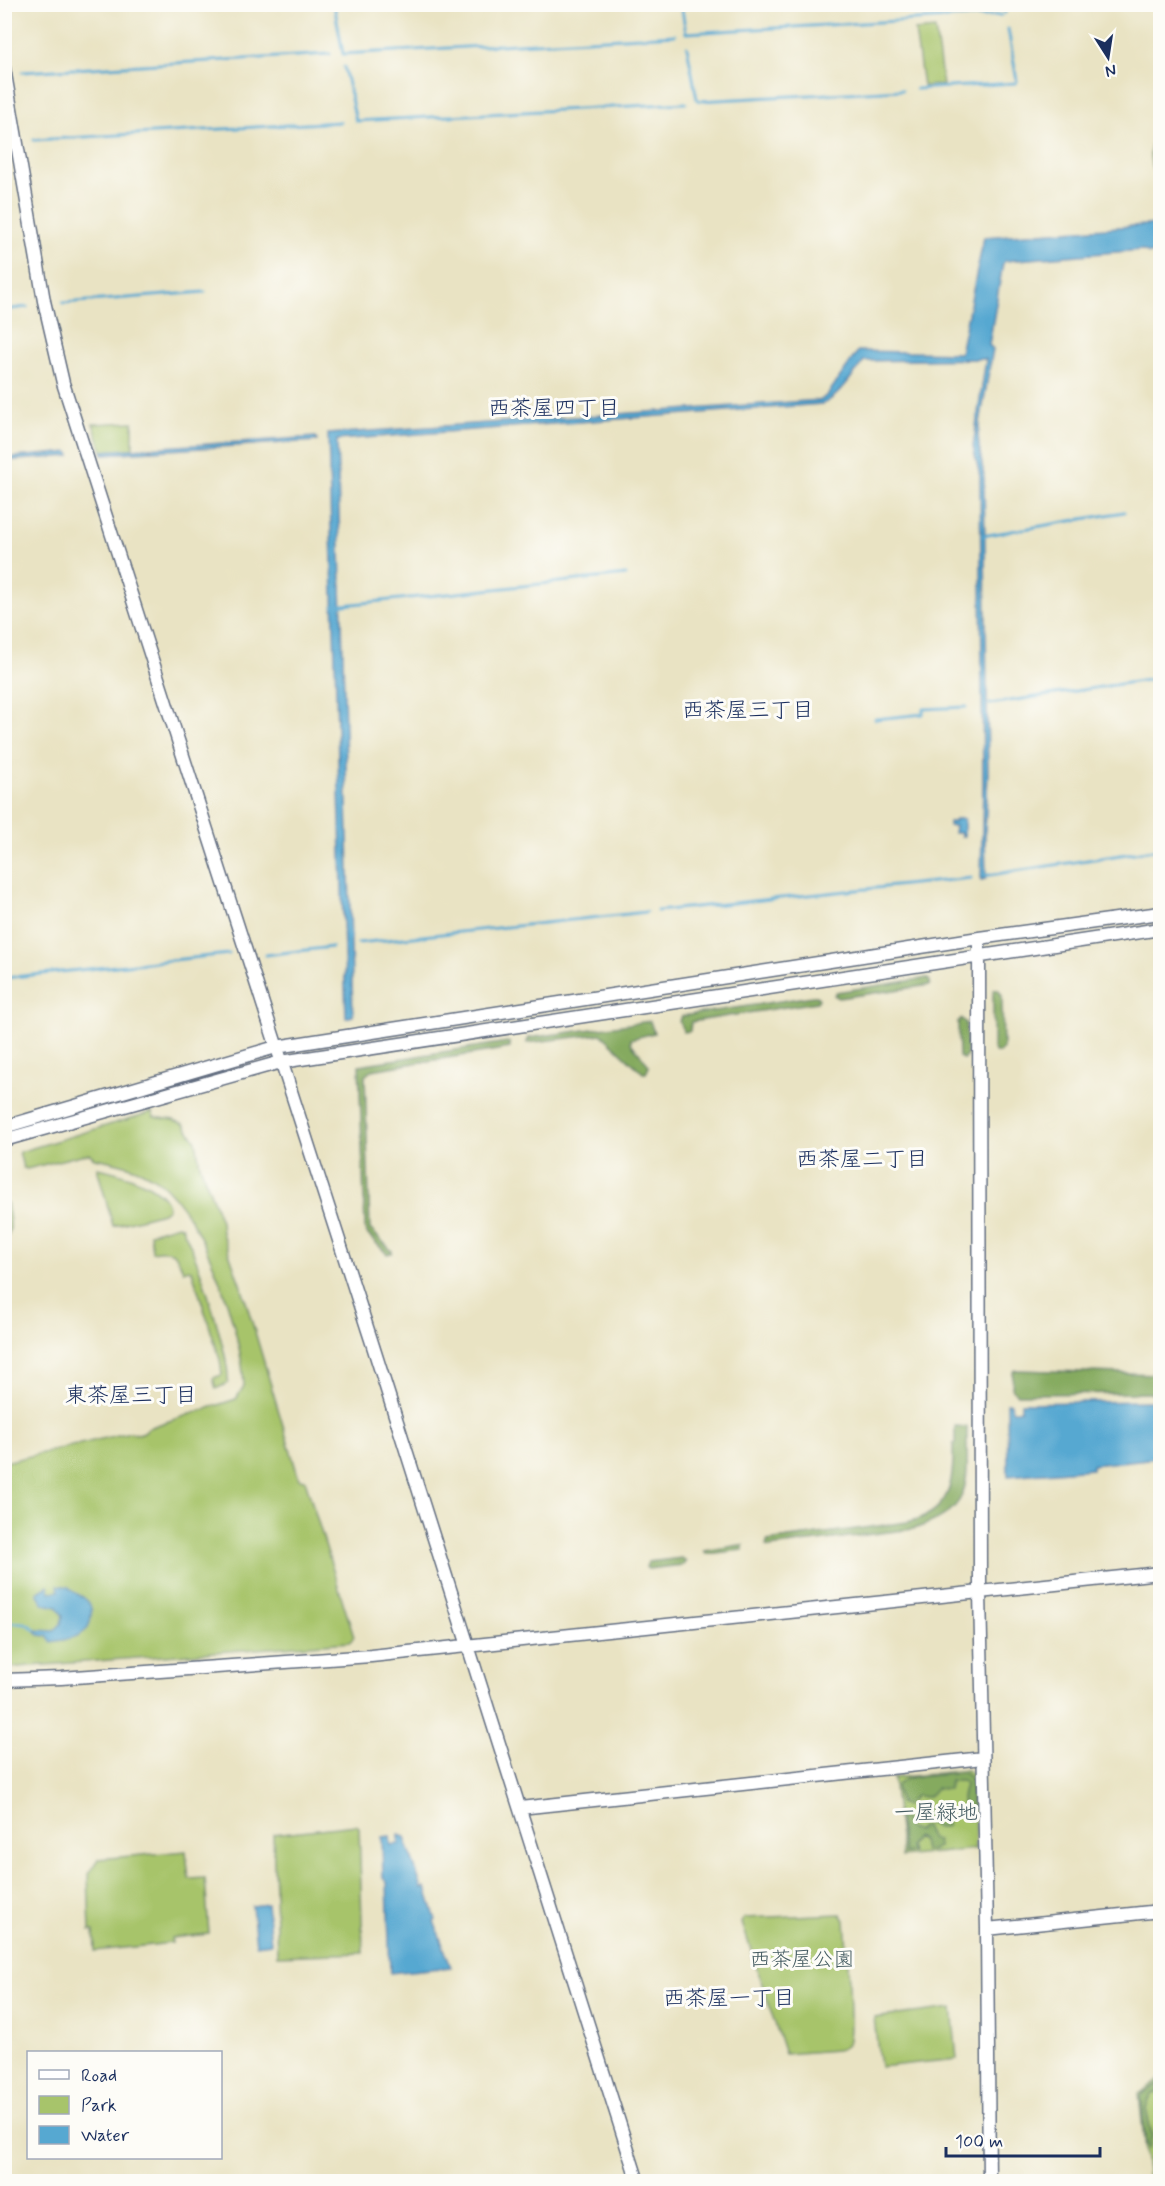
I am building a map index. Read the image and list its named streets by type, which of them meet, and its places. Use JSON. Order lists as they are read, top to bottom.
{
  "districts": [
    "西茶屋四丁目",
    "西茶屋三丁目",
    "西茶屋二丁目",
    "東茶屋三丁目",
    "西茶屋一丁目"
  ],
  "parks": ["一屋緑地", "西茶屋公園"],
  "legend": ["Road", "Park", "Water"],
  "scale_bar": "100 m",
  "north": "bottom"
}
